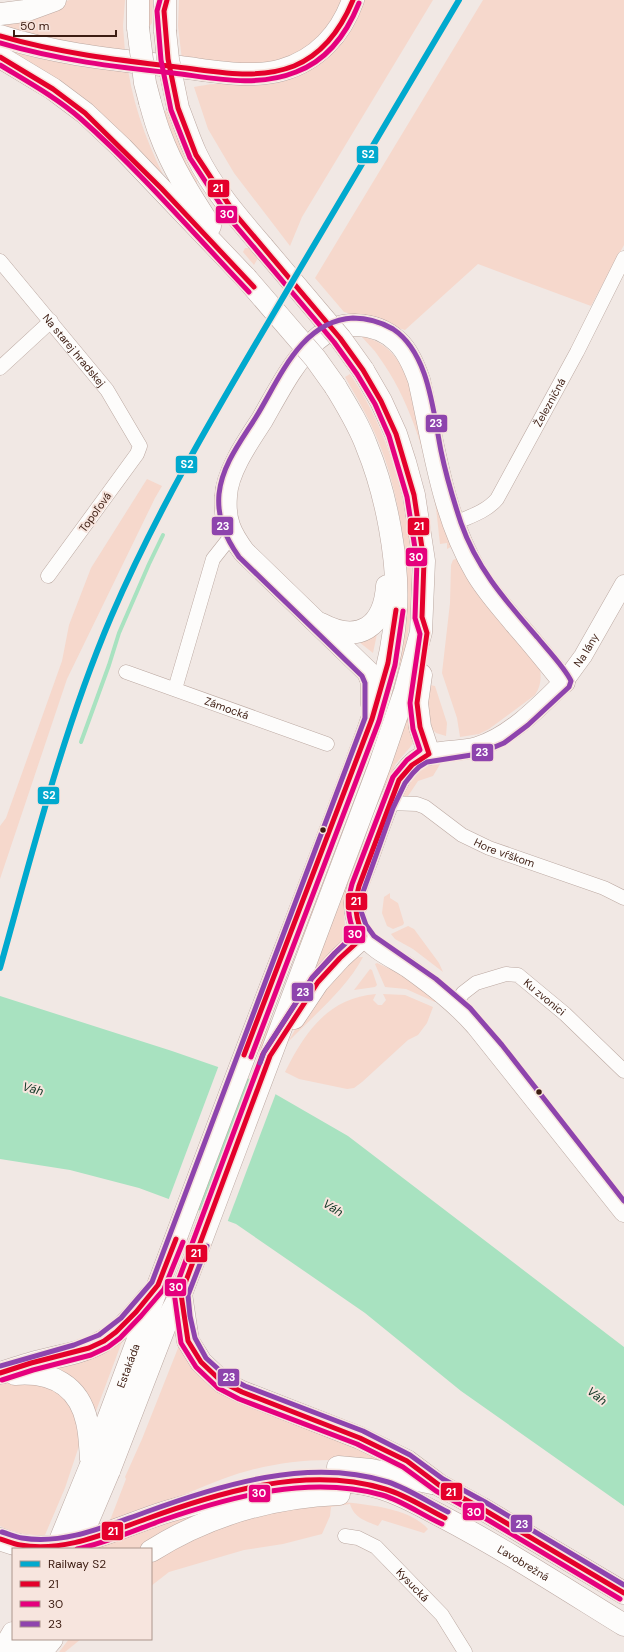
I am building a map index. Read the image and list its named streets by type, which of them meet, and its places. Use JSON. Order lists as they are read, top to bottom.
{
  "streets": {
    "main road": ["Na lány", "Estakáda", "Ľavobrežná"],
    "street": [
      "Na starej hradskej",
      "Železničná",
      "Topoľová",
      "Zámocká",
      "Hore vŕškom",
      "Ku zvonici",
      "Kysucká"
    ]
  },
  "crossings": [
    ["Na starej hradskej", "Topoľová"]
  ],
  "water": ["Váh"],
  "lines": [
    "rail line S2",
    "transit line 21",
    "transit line 30",
    "transit line 23"
  ],
  "legend": [
    "Railway S2",
    "21",
    "30",
    "23"
  ],
  "scale_bar": "50 m"
}
